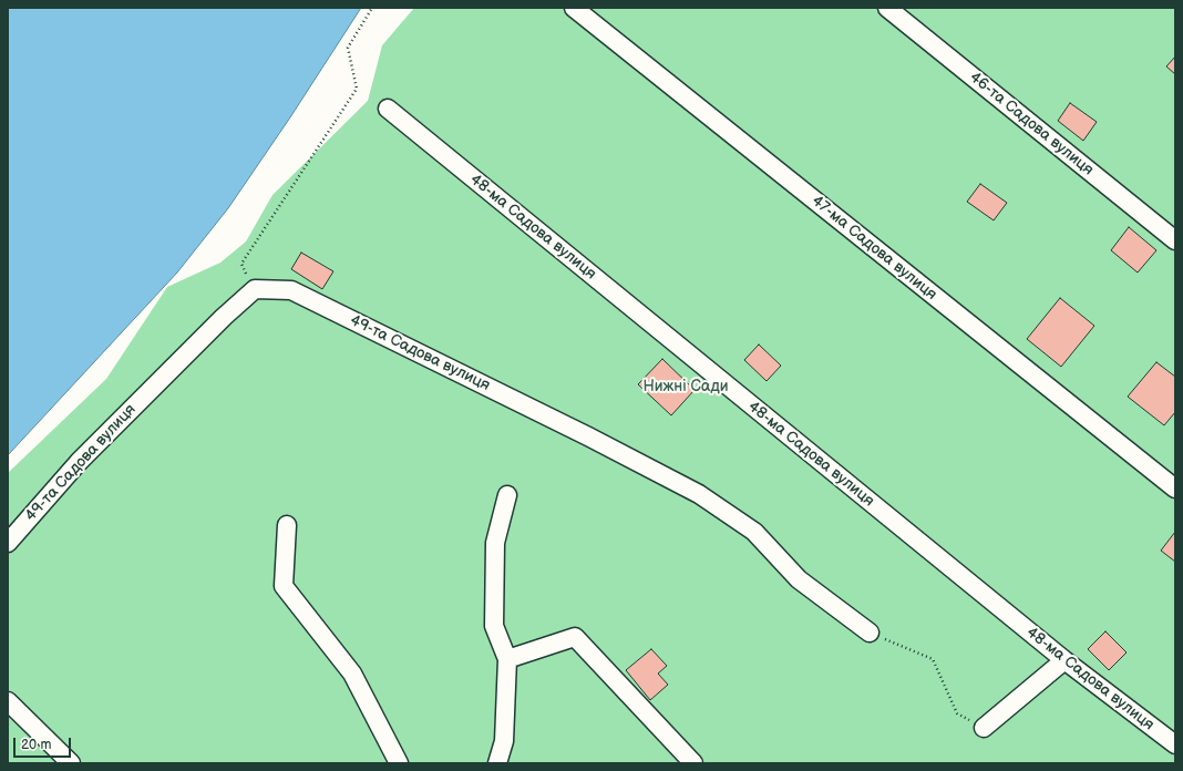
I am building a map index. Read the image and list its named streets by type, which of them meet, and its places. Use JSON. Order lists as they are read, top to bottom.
{
  "streets": {
    "street": [
      "46-та Садова вулиця",
      "48-ма Садова вулиця",
      "47-ма Садова вулиця",
      "49-та Садова вулиця"
    ]
  },
  "parks": ["Нижні Сади"],
  "scale_bar": "20 m"
}
